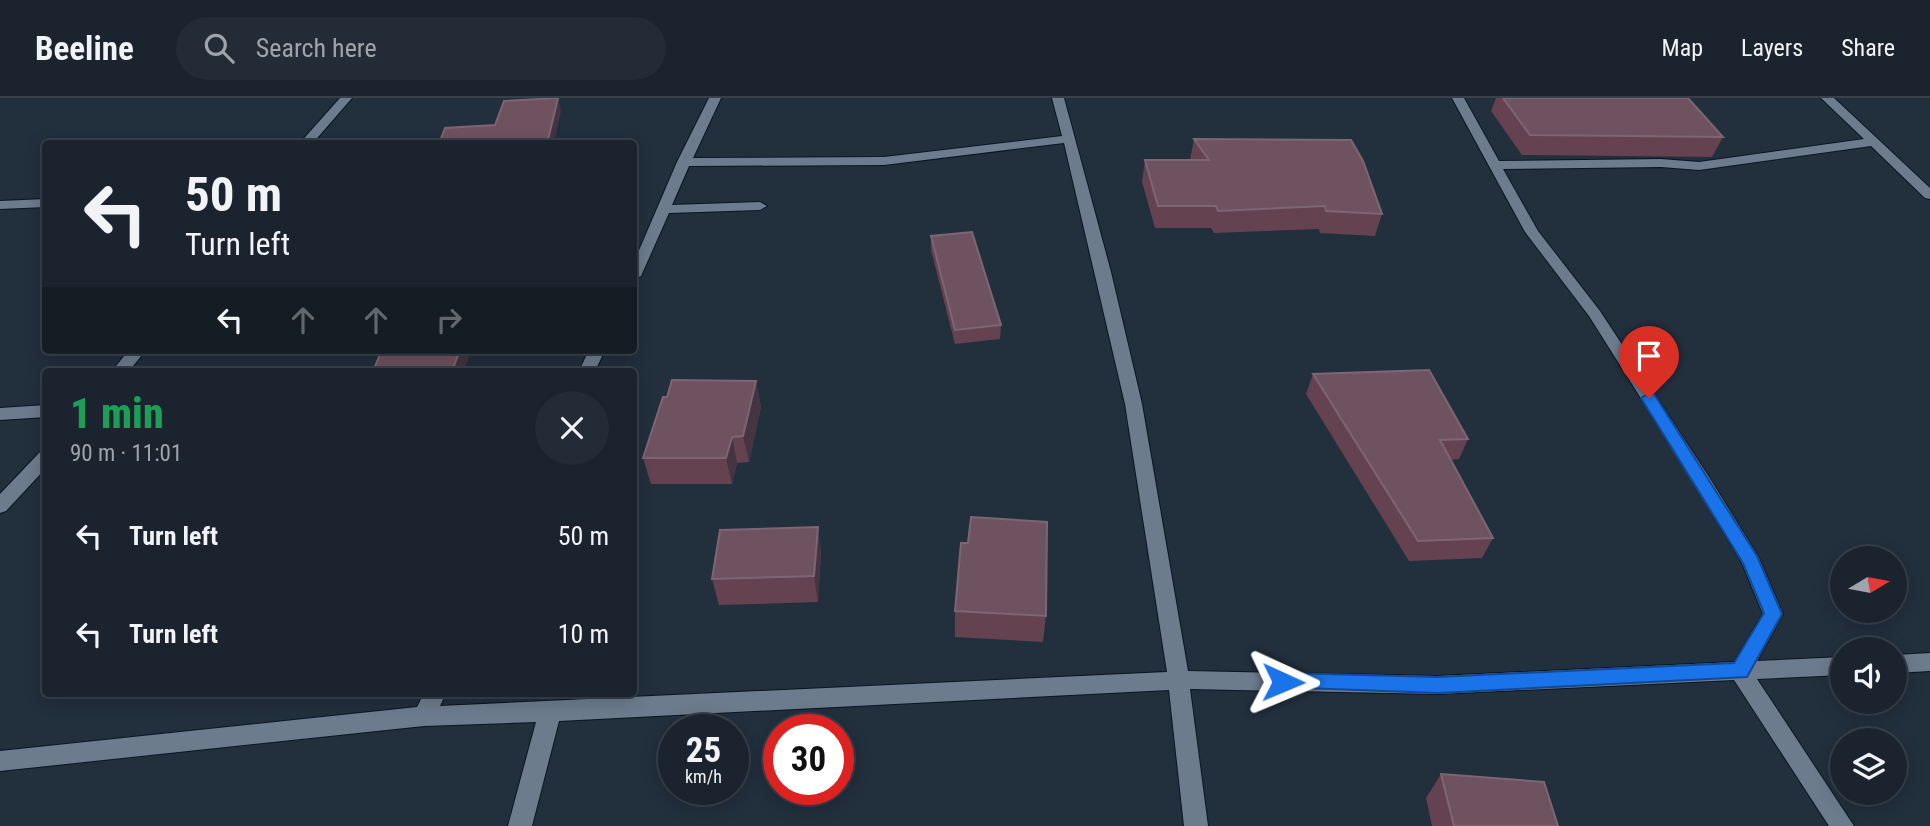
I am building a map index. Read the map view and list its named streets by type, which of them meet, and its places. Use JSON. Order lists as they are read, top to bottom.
{
  "north": "right",
  "page": {
    "header": "Beeline",
    "search": "Search here",
    "nav": ["Map", "Layers", "Share"],
    "turn": ["50 m", "Turn left"],
    "heading": ["1 min", "90 m · 11:01"],
    "list": [
      {
        "name": "Turn left",
        "value": "50 m"
      },
      {
        "name": "Turn left",
        "value": "10 m"
      }
    ],
    "speed": "25 km/h",
    "limit": "30"
  }
}
